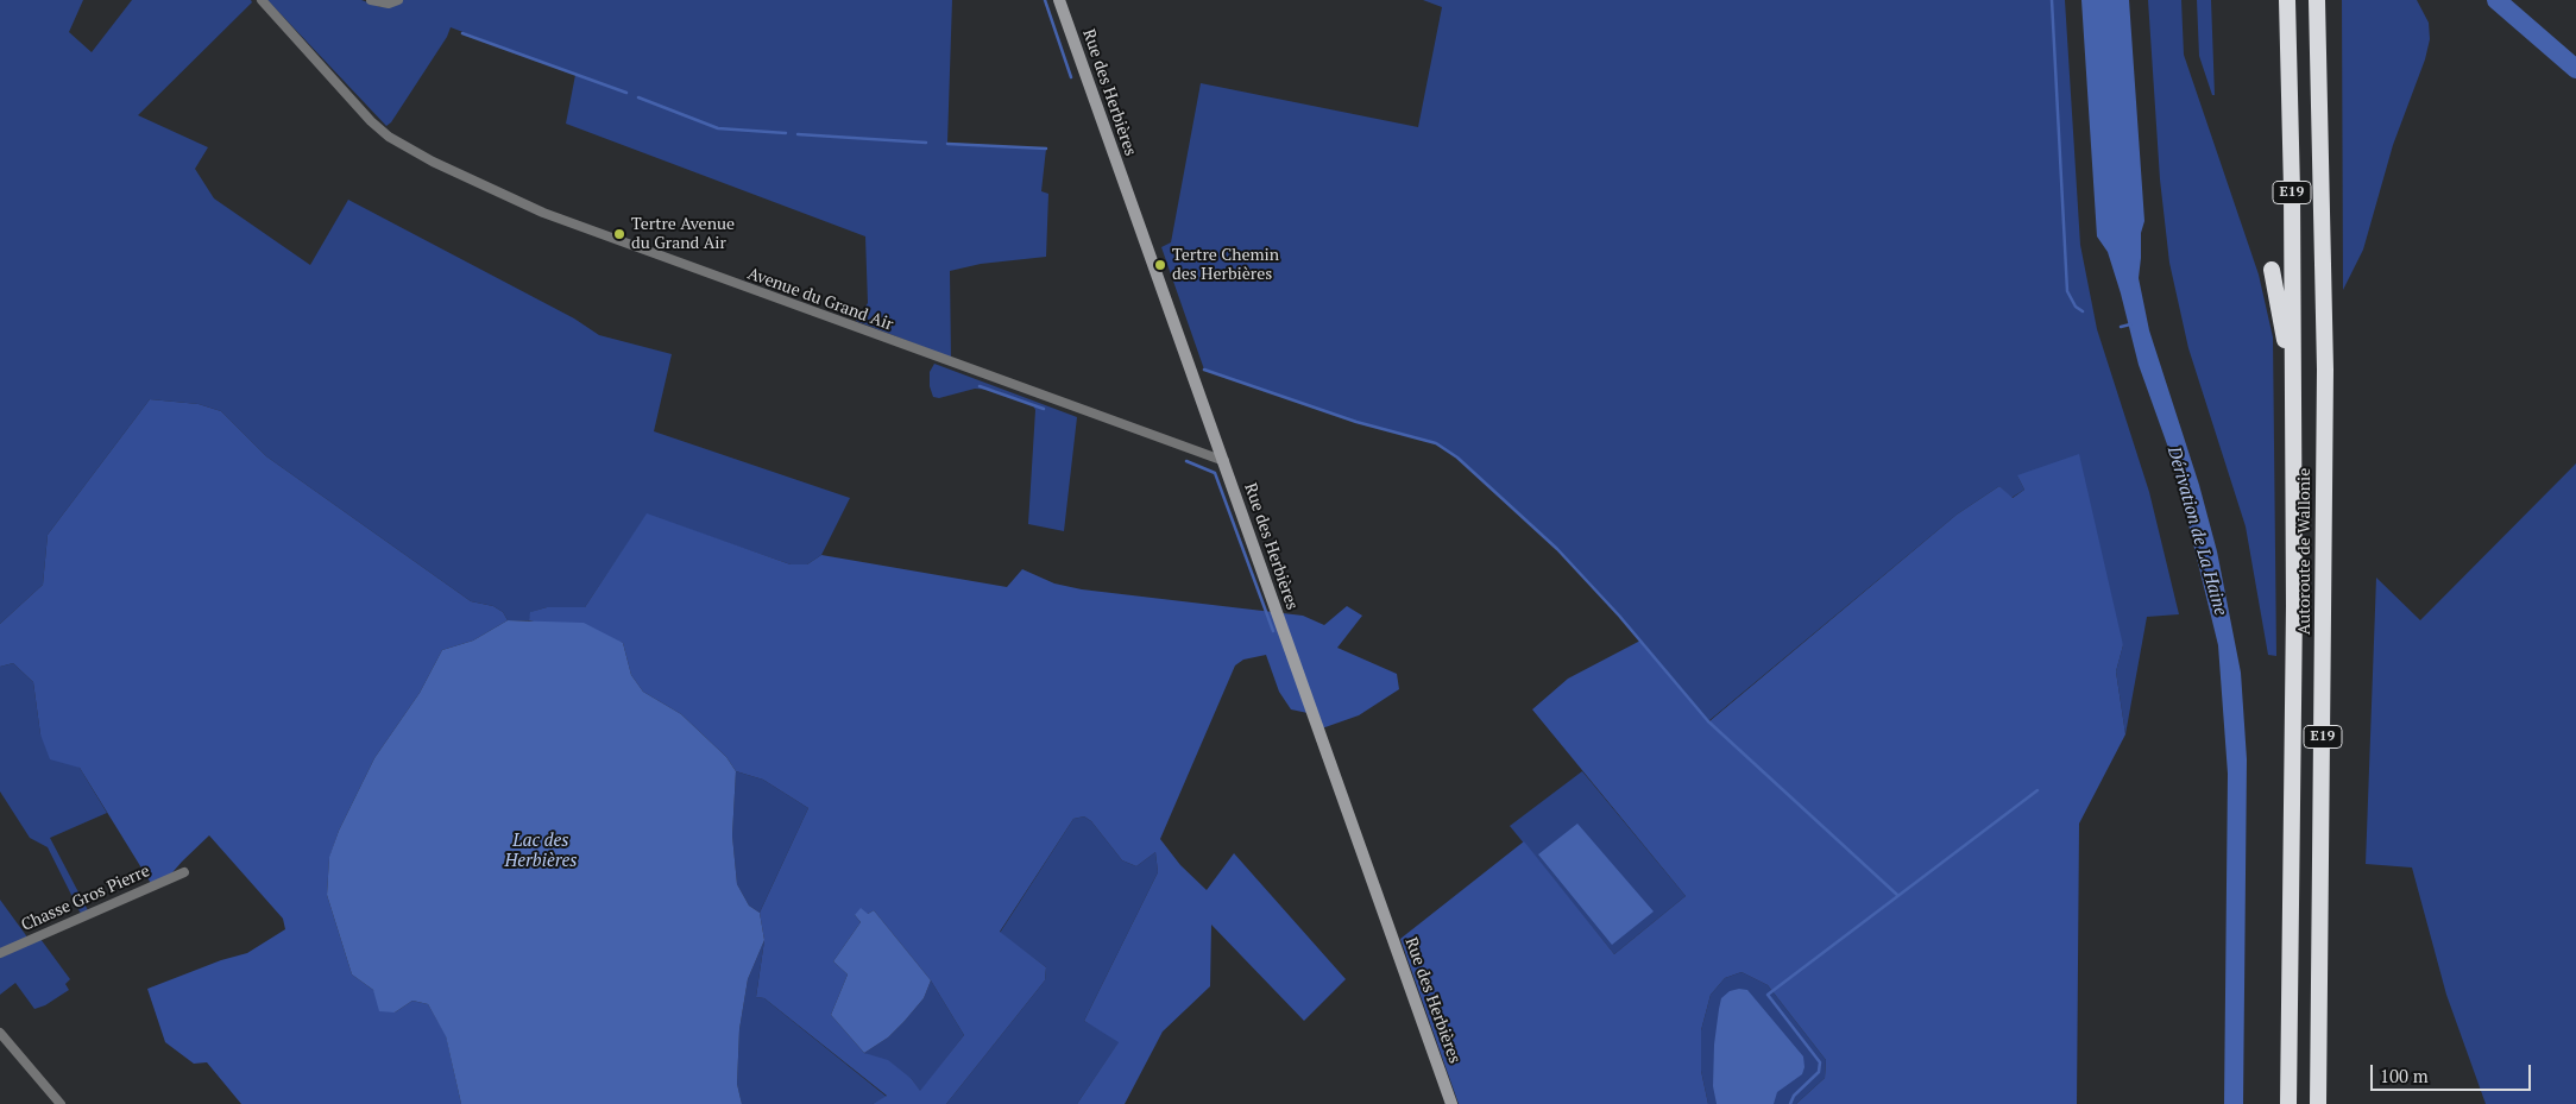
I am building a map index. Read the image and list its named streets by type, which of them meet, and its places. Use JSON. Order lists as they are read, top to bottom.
{
  "streets": {
    "highway": ["E19", "Autoroute de Wallonie"],
    "street": ["Rue des Herbières", "Avenue du Grand Air", "Chasse Gros Pierre"]
  },
  "crossings": [
    ["Rue des Herbières", "Avenue du Grand Air"]
  ],
  "water": ["Dérivation de La Haine", "Lac des Herbières"],
  "places": ["Tertre Avenue du Grand Air", "Tertre Chemin des Herbières"],
  "scale_bar": "100 m"
}
